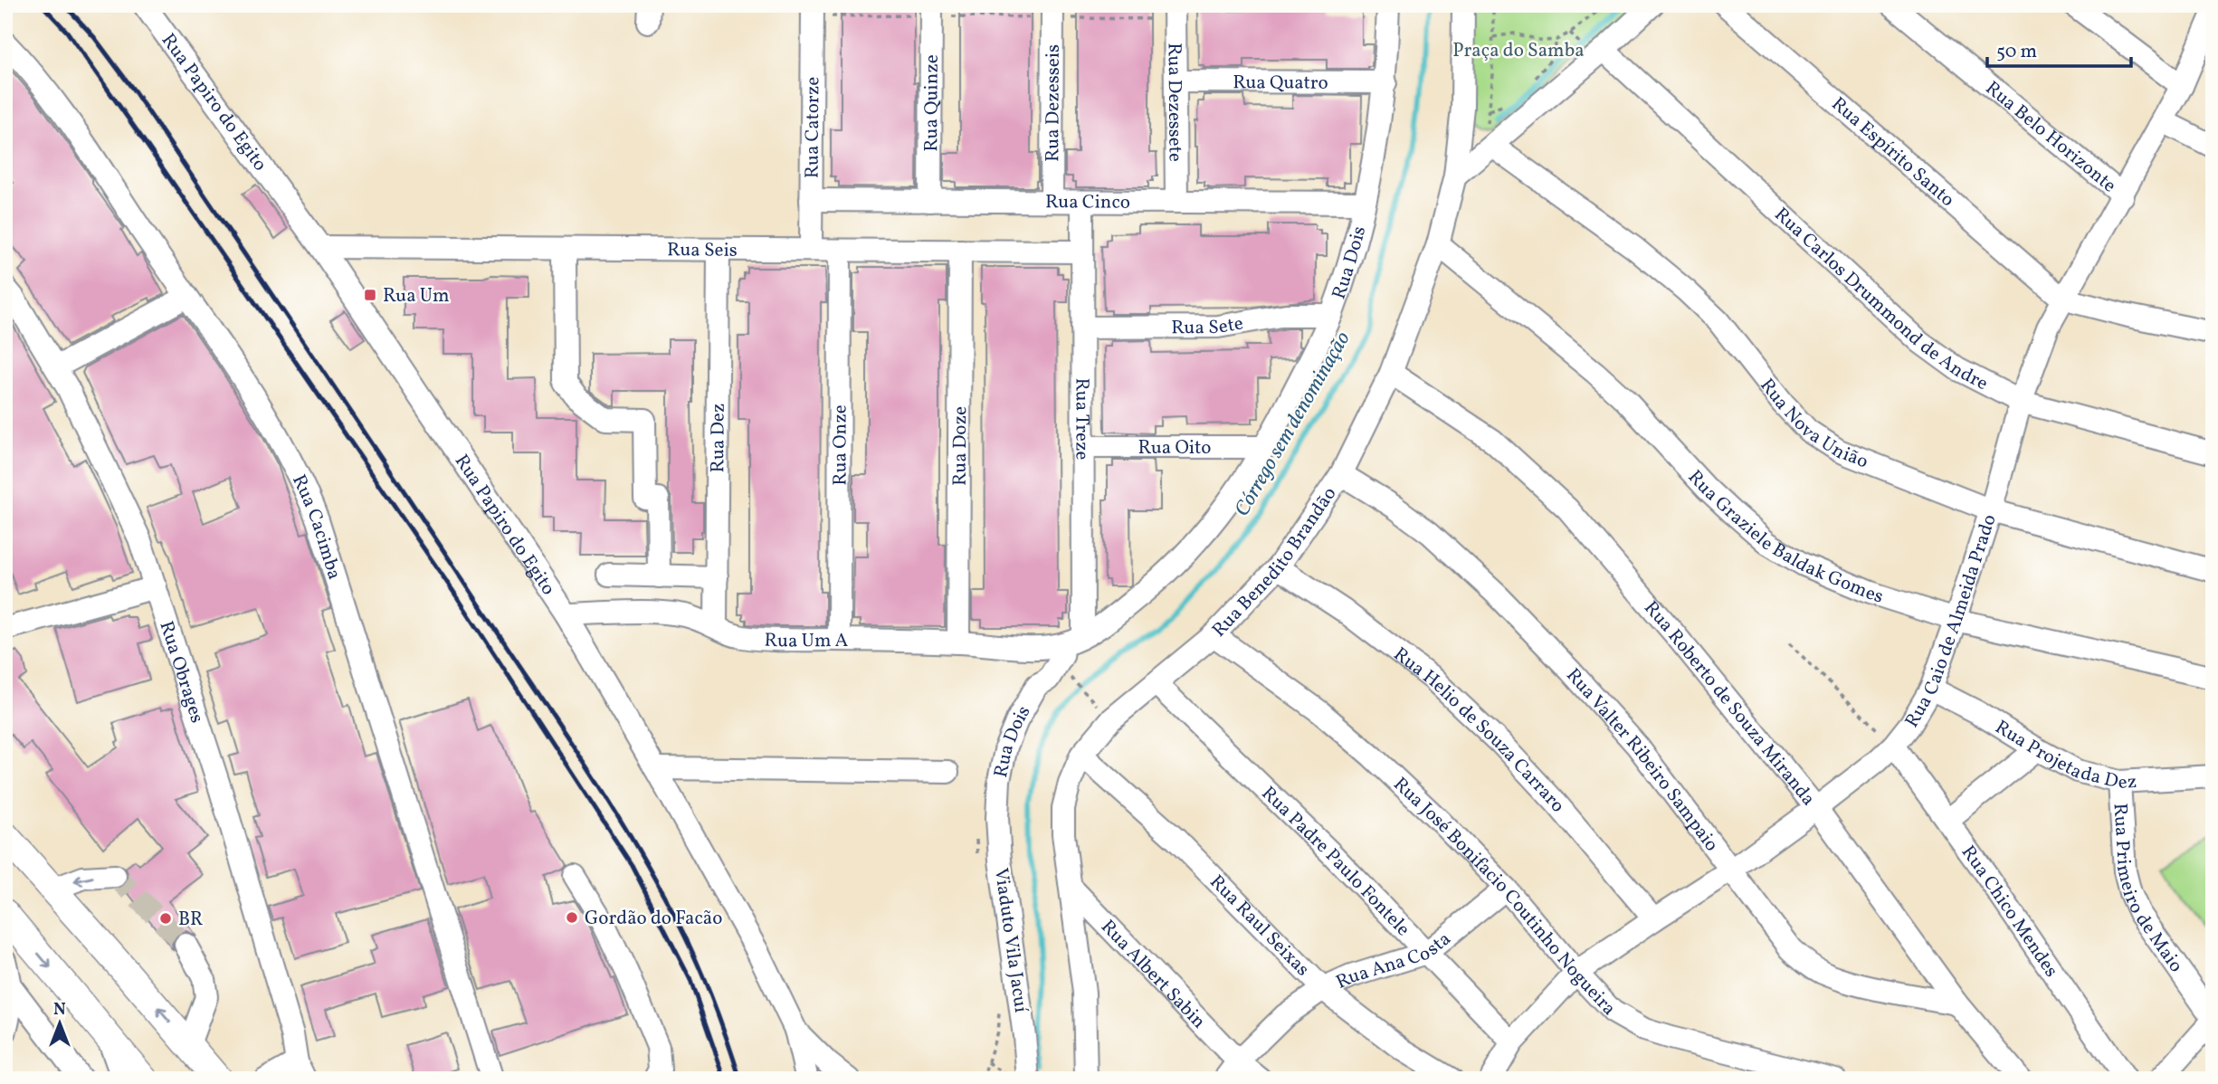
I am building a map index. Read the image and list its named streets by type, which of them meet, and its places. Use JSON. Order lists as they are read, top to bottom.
{
  "streets": {
    "street": [
      "Rua Quatro",
      "Rua Papiro do Egito",
      "Rua Quinze",
      "Rua Dezesseis",
      "Rua Dezessete",
      "Rua Catorze",
      "Rua Belo Horizonte",
      "Rua Espírito Santo",
      "Rua Cinco",
      "Rua Seis",
      "Rua Dois",
      "Rua Carlos Drummond de Andre",
      "Rua Sete",
      "Rua Treze",
      "Rua Nova União",
      "Rua Dez",
      "Rua Onze",
      "Rua Doze",
      "Rua Oito",
      "Rua Cacimba",
      "Rua Graziele Baldak Gomes",
      "Rua Benedito Brandão",
      "Rua Caio de Almeida Prado",
      "Rua Um A",
      "Rua Obrages",
      "Rua Roberto de Souza Miranda",
      "Rua Helio de Souza Carraro",
      "Rua Projetada Dez",
      "Rua Valter Ribeiro Sampaio",
      "Rua Padre Paulo Fontele",
      "Rua Primeiro de Maio",
      "Rua José Bonifacio Coutinho Nogueira",
      "Rua Chico Mendes",
      "Rua Raul Seixas",
      "Viaduto Vila Jacuí",
      "Rua Ana Costa",
      "Rua Albert Sabin"
    ]
  },
  "crossings": [
    ["Rua Quatro", "Rua Dezessete"],
    ["Rua Quatro", "Rua Dois"],
    ["Rua Papiro do Egito", "Rua Seis"],
    ["Rua Papiro do Egito", "Rua Um A"],
    ["Rua Quinze", "Rua Cinco"],
    ["Rua Dezesseis", "Rua Cinco"],
    ["Rua Dezessete", "Rua Cinco"],
    ["Rua Catorze", "Rua Cinco"],
    ["Rua Catorze", "Rua Seis"],
    ["Rua Belo Horizonte", "Rua Caio de Almeida Prado"],
    ["Rua Espírito Santo", "Rua Caio de Almeida Prado"],
    ["Rua Cinco", "Rua Dois"],
    ["Rua Cinco", "Rua Treze"],
    ["Rua Seis", "Rua Treze"],
    ["Rua Seis", "Rua Dez"],
    ["Rua Seis", "Rua Onze"],
    ["Rua Seis", "Rua Doze"],
    ["Rua Dois", "Rua Sete"],
    ["Rua Dois", "Rua Treze"],
    ["Rua Dois", "Rua Oito"],
    ["Rua Dois", "Rua Um A"],
    ["Rua Dois", "Viaduto Vila Jacuí"],
    ["Rua Carlos Drummond de Andre", "Rua Caio de Almeida Prado"],
    ["Rua Sete", "Rua Treze"],
    ["Rua Treze", "Rua Oito"],
    ["Rua Treze", "Rua Um A"],
    ["Rua Nova União", "Rua Caio de Almeida Prado"],
    ["Rua Dez", "Rua Um A"],
    ["Rua Onze", "Rua Um A"],
    ["Rua Doze", "Rua Um A"],
    ["Rua Graziele Baldak Gomes", "Rua Benedito Brandão"],
    ["Rua Graziele Baldak Gomes", "Rua Caio de Almeida Prado"],
    ["Rua Benedito Brandão", "Rua Roberto de Souza Miranda"],
    ["Rua Benedito Brandão", "Rua Helio de Souza Carraro"],
    ["Rua Benedito Brandão", "Rua Valter Ribeiro Sampaio"],
    ["Rua Benedito Brandão", "Rua Padre Paulo Fontele"],
    ["Rua Benedito Brandão", "Rua José Bonifacio Coutinho Nogueira"],
    ["Rua Benedito Brandão", "Rua Raul Seixas"],
    ["Rua Benedito Brandão", "Rua Albert Sabin"],
    ["Rua Caio de Almeida Prado", "Rua Roberto de Souza Miranda"],
    ["Rua Caio de Almeida Prado", "Rua Helio de Souza Carraro"],
    ["Rua Caio de Almeida Prado", "Rua Projetada Dez"],
    ["Rua Caio de Almeida Prado", "Rua Valter Ribeiro Sampaio"],
    ["Rua Caio de Almeida Prado", "Rua Padre Paulo Fontele"],
    ["Rua Caio de Almeida Prado", "Rua José Bonifacio Coutinho Nogueira"],
    ["Rua Caio de Almeida Prado", "Rua Chico Mendes"],
    ["Rua Roberto de Souza Miranda", "Rua Valter Ribeiro Sampaio"],
    ["Rua Projetada Dez", "Rua Primeiro de Maio"],
    ["Rua Padre Paulo Fontele", "Rua Ana Costa"],
    ["Rua José Bonifacio Coutinho Nogueira", "Rua Ana Costa"],
    ["Rua Raul Seixas", "Rua Ana Costa"],
    ["Rua Ana Costa", "Rua Albert Sabin"]
  ],
  "water": ["Córrego sem denominação"],
  "parks": ["Praça do Samba"],
  "places": {
    "transit": ["Rua Um"],
    "other": ["Gordão do Facão", "BR"]
  },
  "scale_bar": "50 m",
  "north": "top"
}
